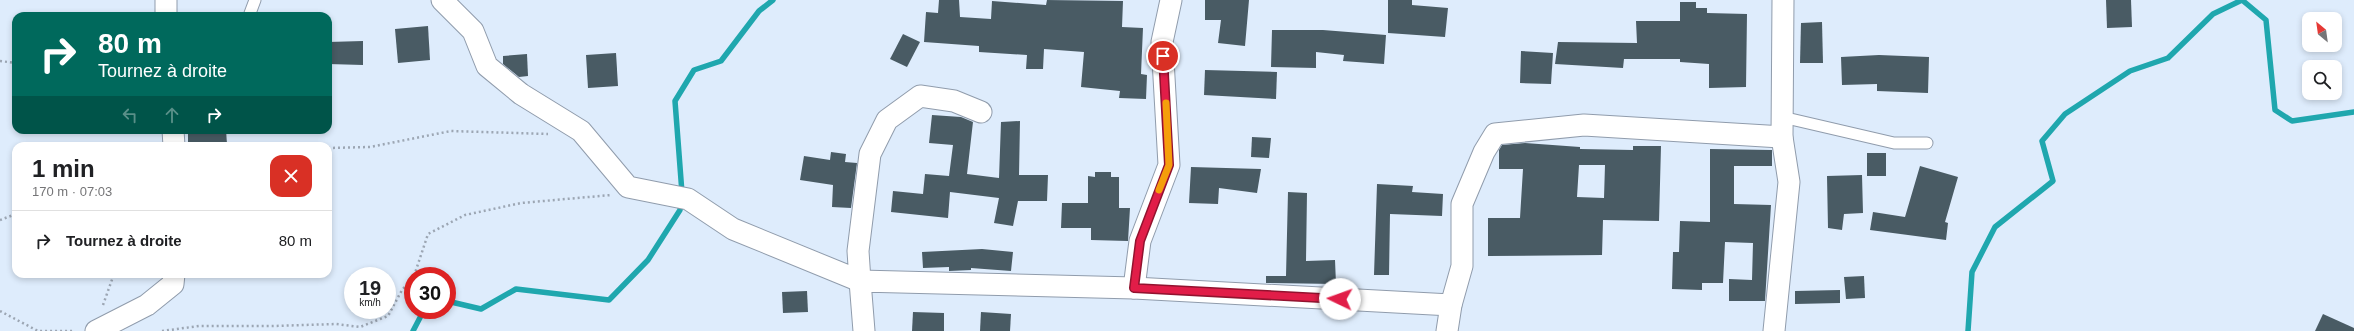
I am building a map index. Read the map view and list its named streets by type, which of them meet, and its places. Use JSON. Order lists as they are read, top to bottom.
{
  "north": "top left",
  "page": {
    "turn": ["80 m", "Tournez à droite"],
    "heading": ["1 min", "170 m · 07:03"],
    "list": [
      {
        "name": "Tournez à droite",
        "value": "80 m"
      }
    ],
    "speed": "19 km/h",
    "limit": "30"
  }
}
